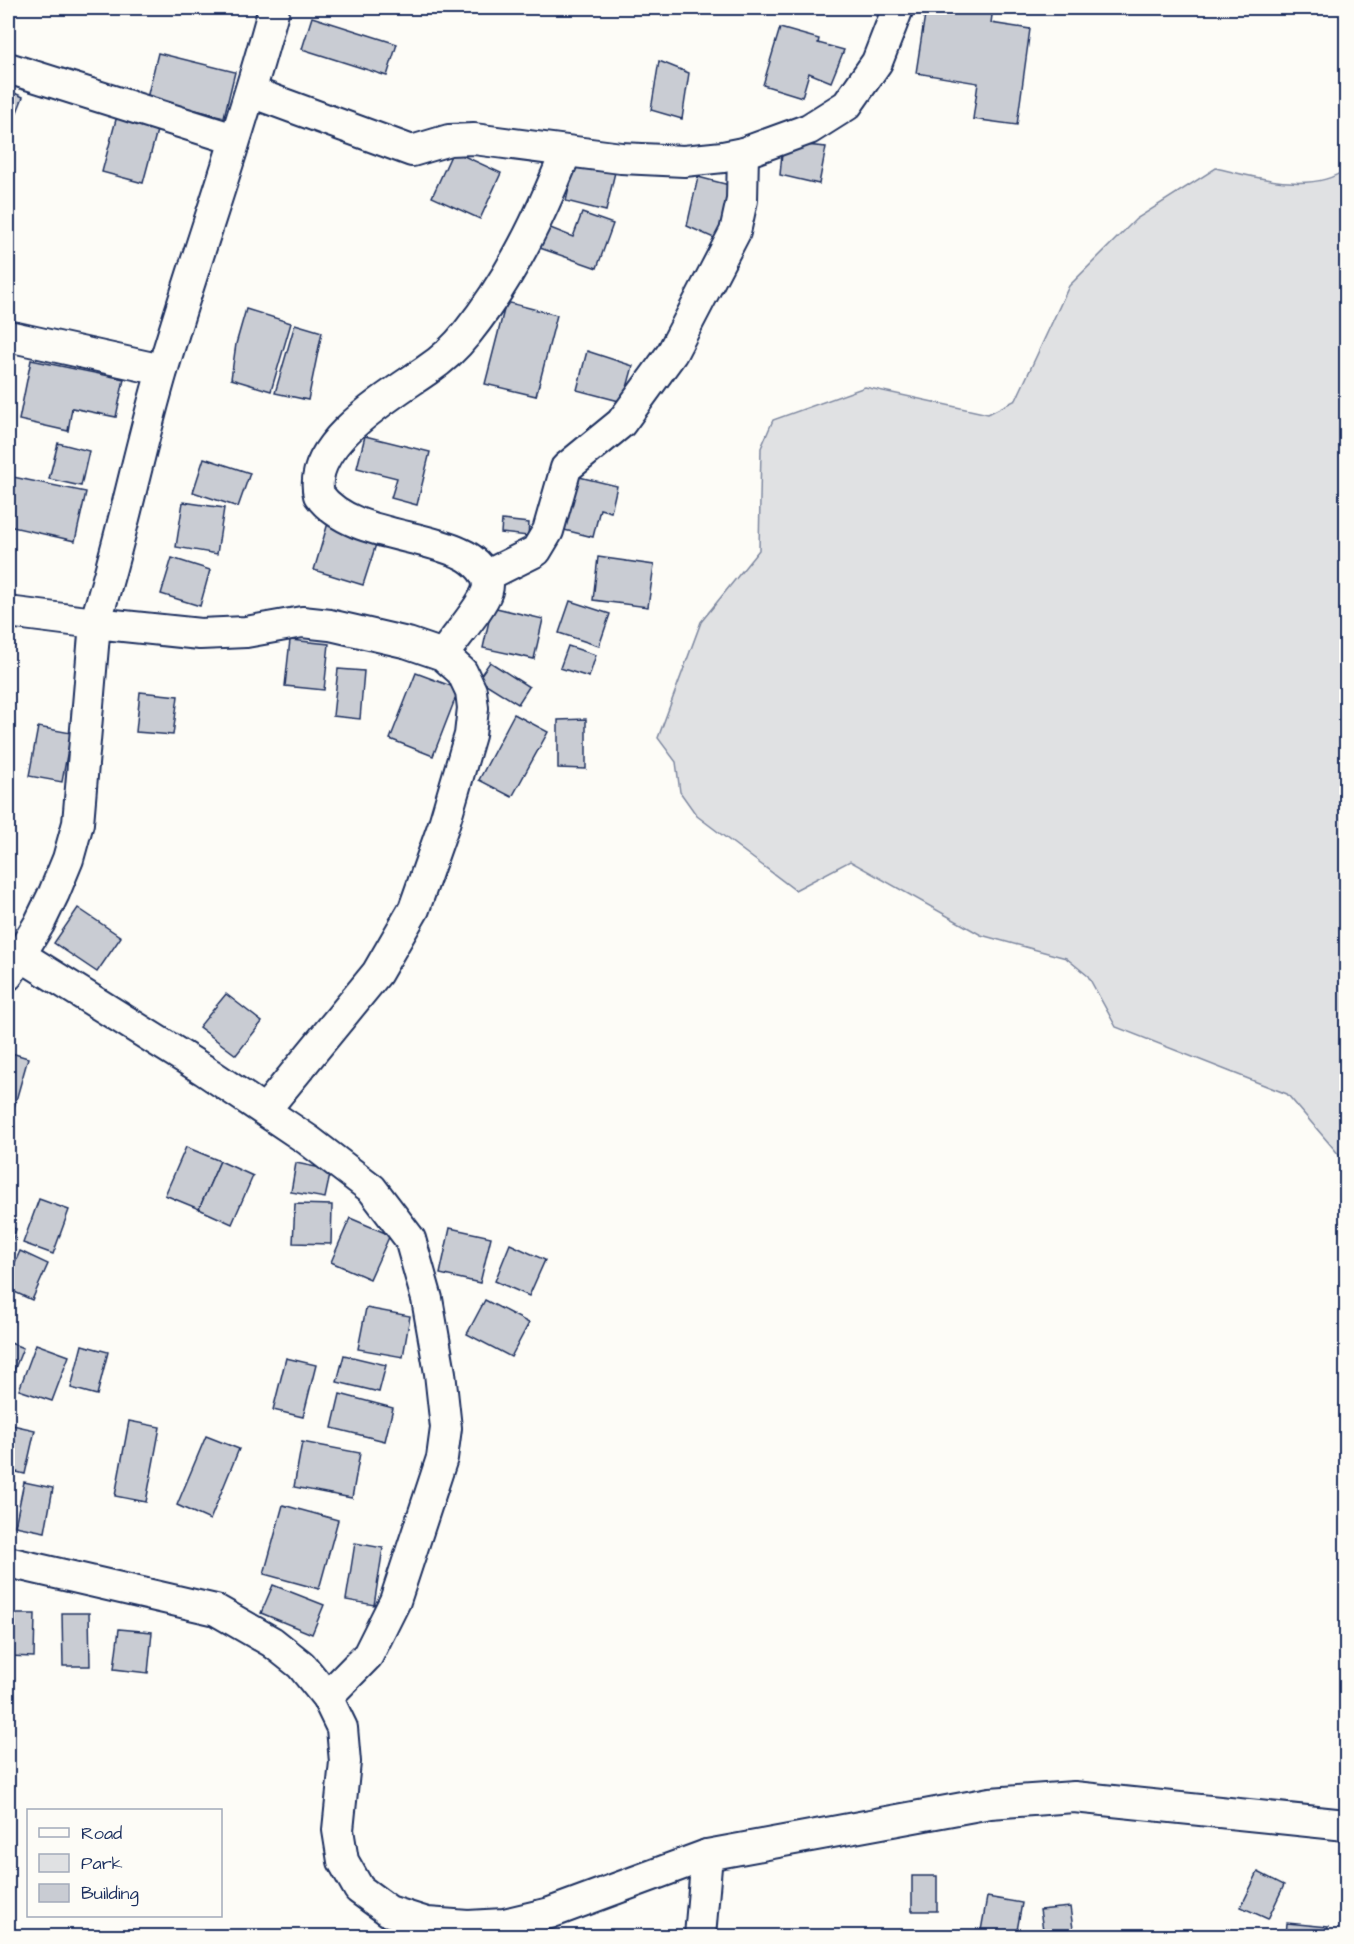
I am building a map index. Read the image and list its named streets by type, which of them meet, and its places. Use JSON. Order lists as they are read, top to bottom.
{
  "legend": ["Road", "Park", "Building"]
}
